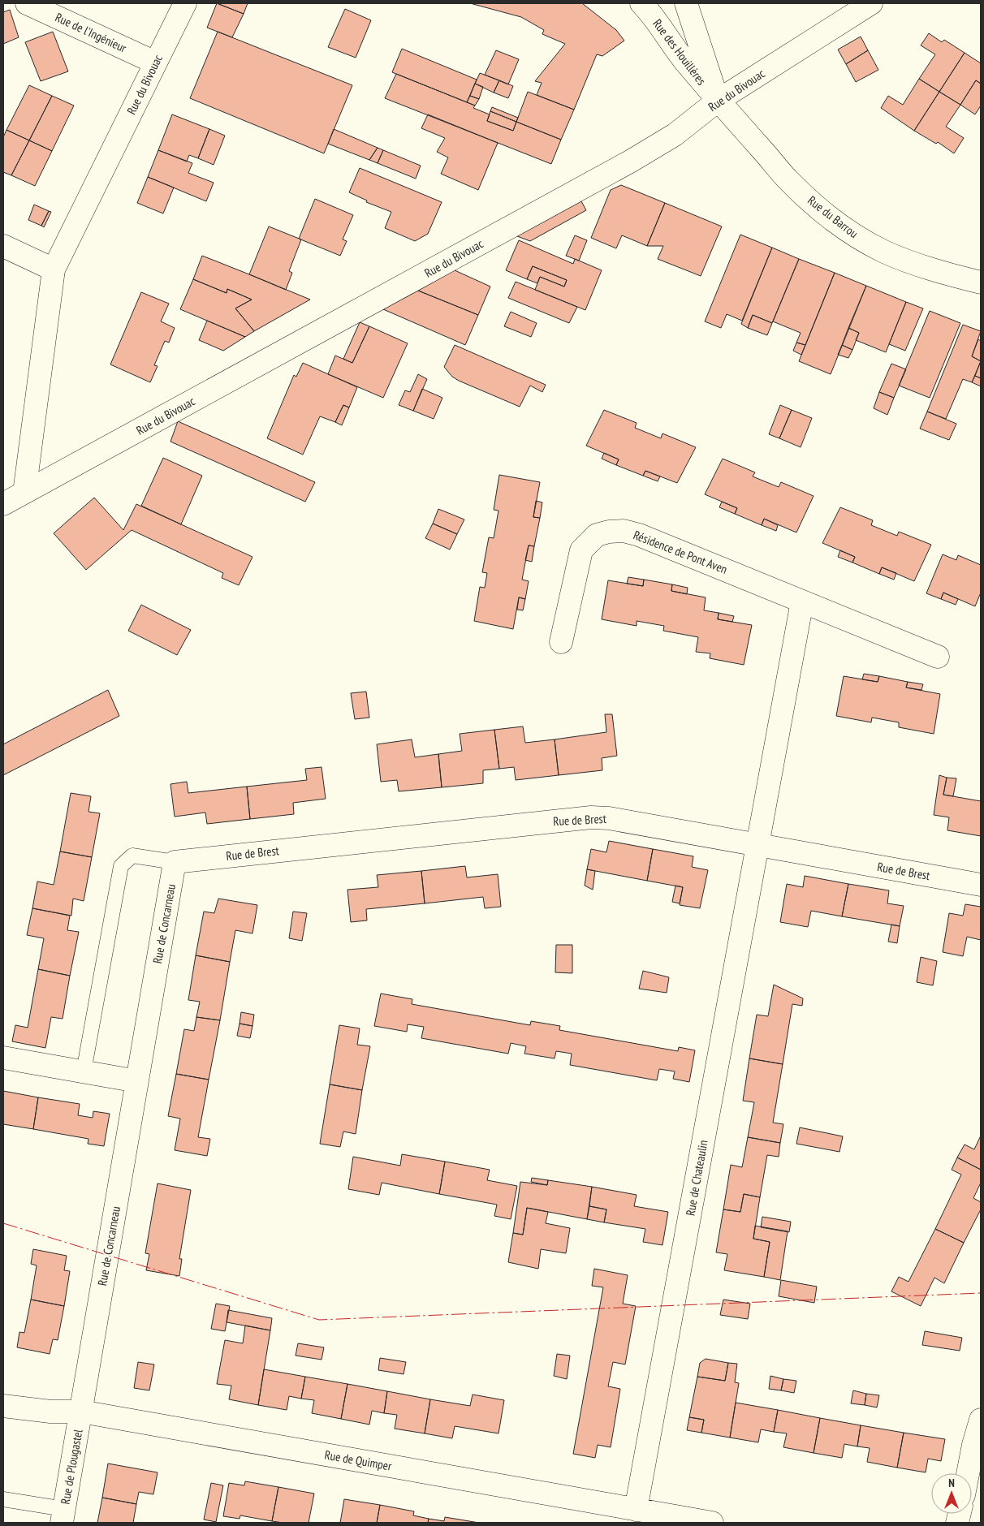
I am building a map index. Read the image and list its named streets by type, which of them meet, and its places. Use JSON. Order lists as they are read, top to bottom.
{
  "streets": {
    "street": [
      "Rue de l'Ingénieur",
      "Rue des Houillères",
      "Rue du Bivouac",
      "Rue du Barrou",
      "Résidence de Pont Aven",
      "Rue de Brest",
      "Rue de Concarneau",
      "Rue de Chateaulin",
      "Rue de Quimper",
      "Rue de Plougastel"
    ]
  },
  "crossings": [
    ["Rue de l'Ingénieur", "Rue du Bivouac"],
    ["Rue des Houillères", "Rue du Bivouac"],
    ["Rue des Houillères", "Rue du Barrou"],
    ["Rue du Bivouac", "Rue du Barrou"],
    ["Rue de Brest", "Rue de Concarneau"],
    ["Rue de Brest", "Rue de Chateaulin"],
    ["Rue de Concarneau", "Rue de Quimper"],
    ["Rue de Concarneau", "Rue de Plougastel"],
    ["Rue de Chateaulin", "Rue de Quimper"],
    ["Rue de Quimper", "Rue de Plougastel"]
  ],
  "north": "top"
}
